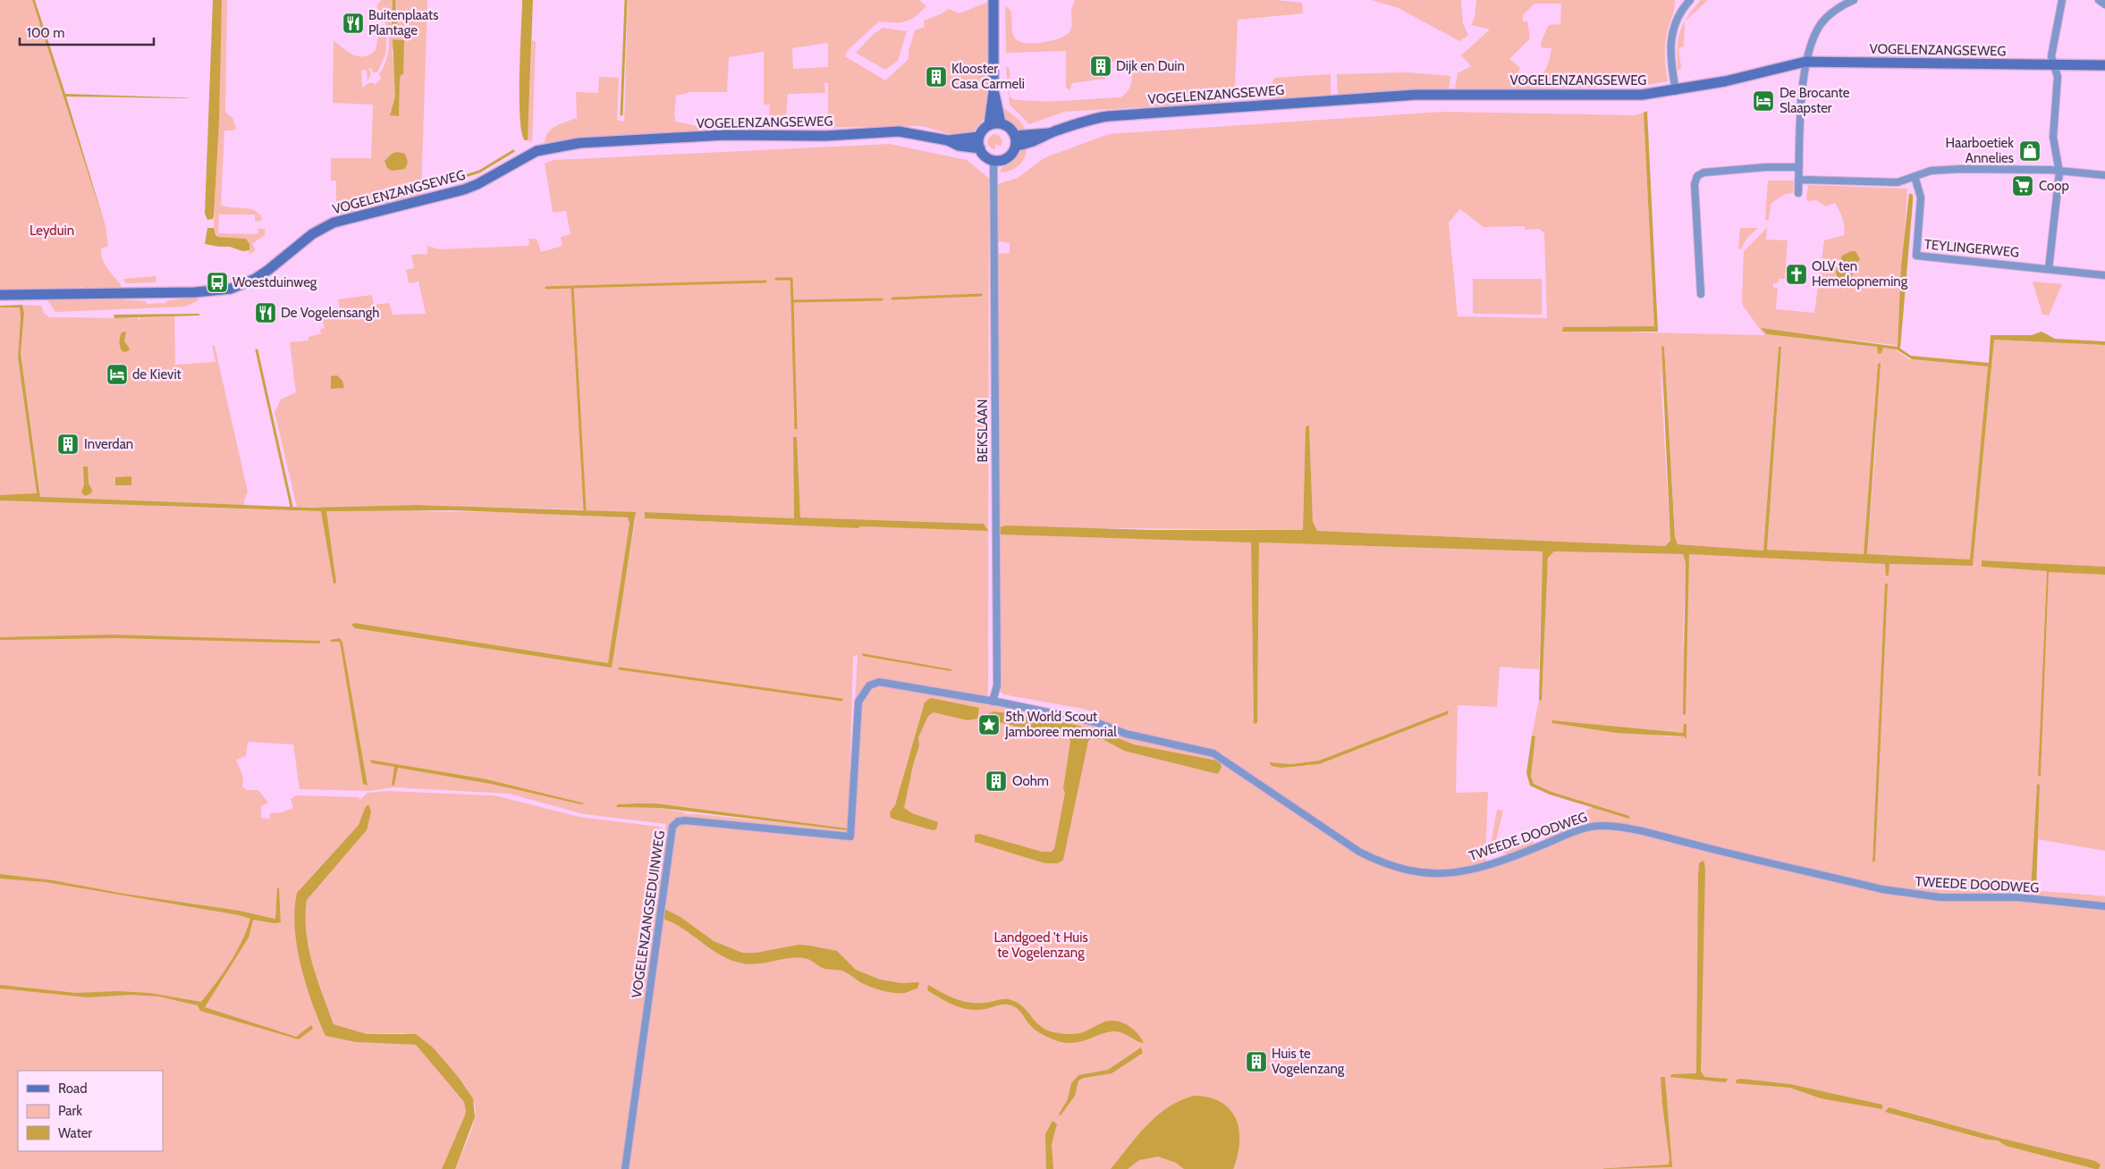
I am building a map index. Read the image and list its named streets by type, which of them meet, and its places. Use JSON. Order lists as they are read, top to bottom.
{
  "streets": {
    "main road": ["VOGELENZANGSEWEG"],
    "street": [
      "TEYLINGERWEG",
      "BEKSLAAN",
      "TWEEDE DOODWEG",
      "VOGELENZANGSEDUINWEG"
    ]
  },
  "crossings": [
    ["VOGELENZANGSEWEG", "BEKSLAAN"],
    ["BEKSLAAN", "TWEEDE DOODWEG"],
    ["BEKSLAAN", "VOGELENZANGSEDUINWEG"],
    ["TWEEDE DOODWEG", "VOGELENZANGSEDUINWEG"]
  ],
  "parks": ["Leyduin", "Landgoed 't Huis te Vogelenzang"],
  "places": {
    "restaurant": ["Buitenplaats Plantage", "De Vogelensangh"],
    "building": [
      "Dijk en Duin",
      "Klooster Casa Carmeli",
      "Inverdan",
      "Oohm",
      "Huis te Vogelenzang"
    ],
    "hotel": ["De Brocante Slaapster", "de Kievit"],
    "shop": ["Haarboetiek Annelies"],
    "supermarket": ["Coop"],
    "church": ["OLV ten Hemelopneming"],
    "bus stop": ["Woestduinweg"],
    "place": ["5th World Scout Jamboree memorial"]
  },
  "legend": ["Road", "Park", "Water"],
  "scale_bar": "100 m"
}
